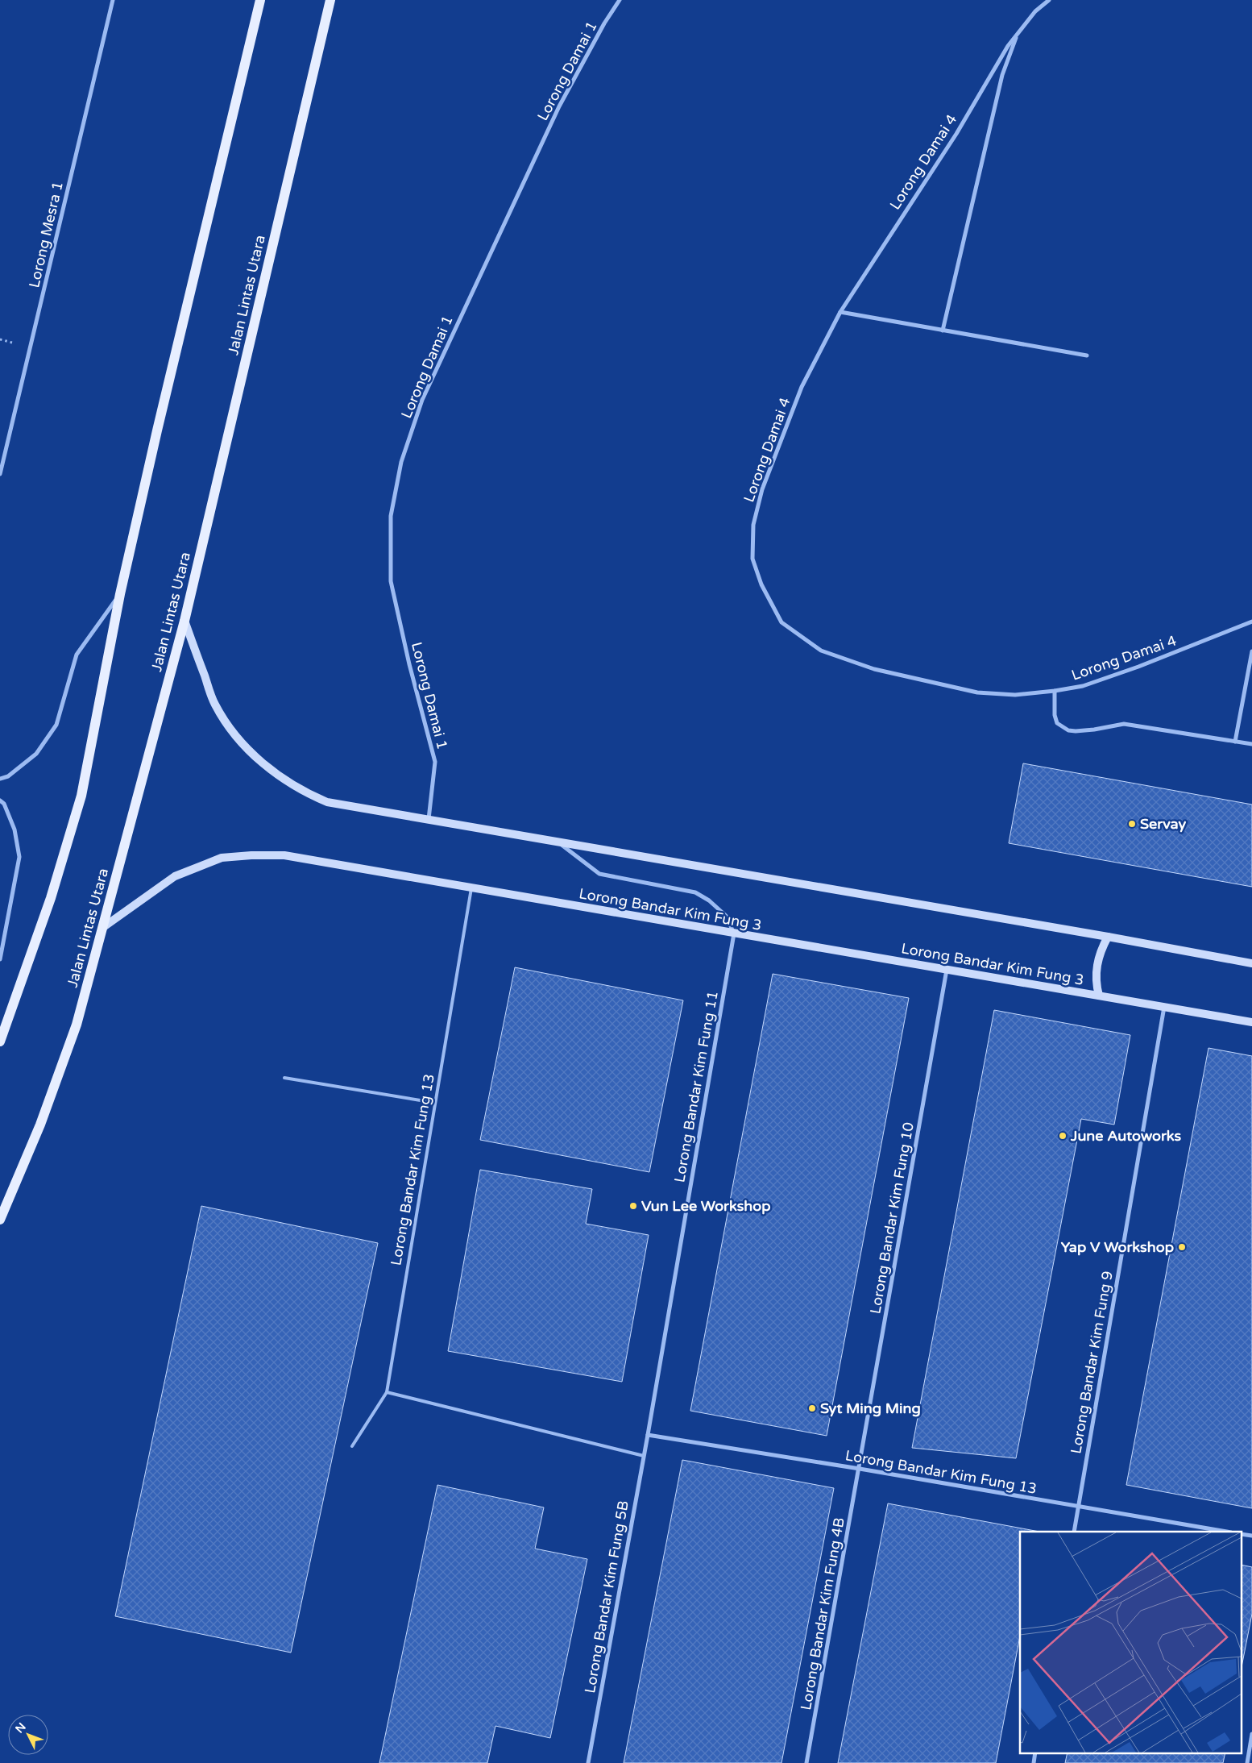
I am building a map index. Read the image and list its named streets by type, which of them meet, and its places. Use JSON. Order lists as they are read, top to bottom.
{
  "streets": {
    "main road": ["Jalan Lintas Utara", "Lorong Bandar Kim Fung 3"],
    "street": [
      "Lorong Damai 1",
      "Lorong Damai 4",
      "Lorong Mesra 1",
      "Lorong Bandar Kim Fung 11",
      "Lorong Bandar Kim Fung 13",
      "Lorong Bandar Kim Fung 10",
      "Lorong Bandar Kim Fung 9",
      "Lorong Bandar Kim Fung 5B",
      "Lorong Bandar Kim Fung 4B"
    ]
  },
  "crossings": [
    ["Jalan Lintas Utara", "Lorong Bandar Kim Fung 3"],
    ["Lorong Bandar Kim Fung 3", "Lorong Bandar Kim Fung 11"],
    ["Lorong Bandar Kim Fung 3", "Lorong Bandar Kim Fung 13"],
    ["Lorong Bandar Kim Fung 3", "Lorong Bandar Kim Fung 10"],
    ["Lorong Bandar Kim Fung 3", "Lorong Bandar Kim Fung 9"],
    ["Lorong Bandar Kim Fung 11", "Lorong Bandar Kim Fung 13"],
    ["Lorong Bandar Kim Fung 11", "Lorong Bandar Kim Fung 5B"],
    ["Lorong Bandar Kim Fung 13", "Lorong Bandar Kim Fung 10"],
    ["Lorong Bandar Kim Fung 13", "Lorong Bandar Kim Fung 9"],
    ["Lorong Bandar Kim Fung 13", "Lorong Bandar Kim Fung 5B"],
    ["Lorong Bandar Kim Fung 13", "Lorong Bandar Kim Fung 4B"],
    ["Lorong Bandar Kim Fung 10", "Lorong Bandar Kim Fung 4B"]
  ],
  "places": [
    "Servay",
    "June Autoworks",
    "Vun Lee Workshop",
    "Yap V Workshop",
    "Syt Ming Ming"
  ],
  "north": "top left"
}
